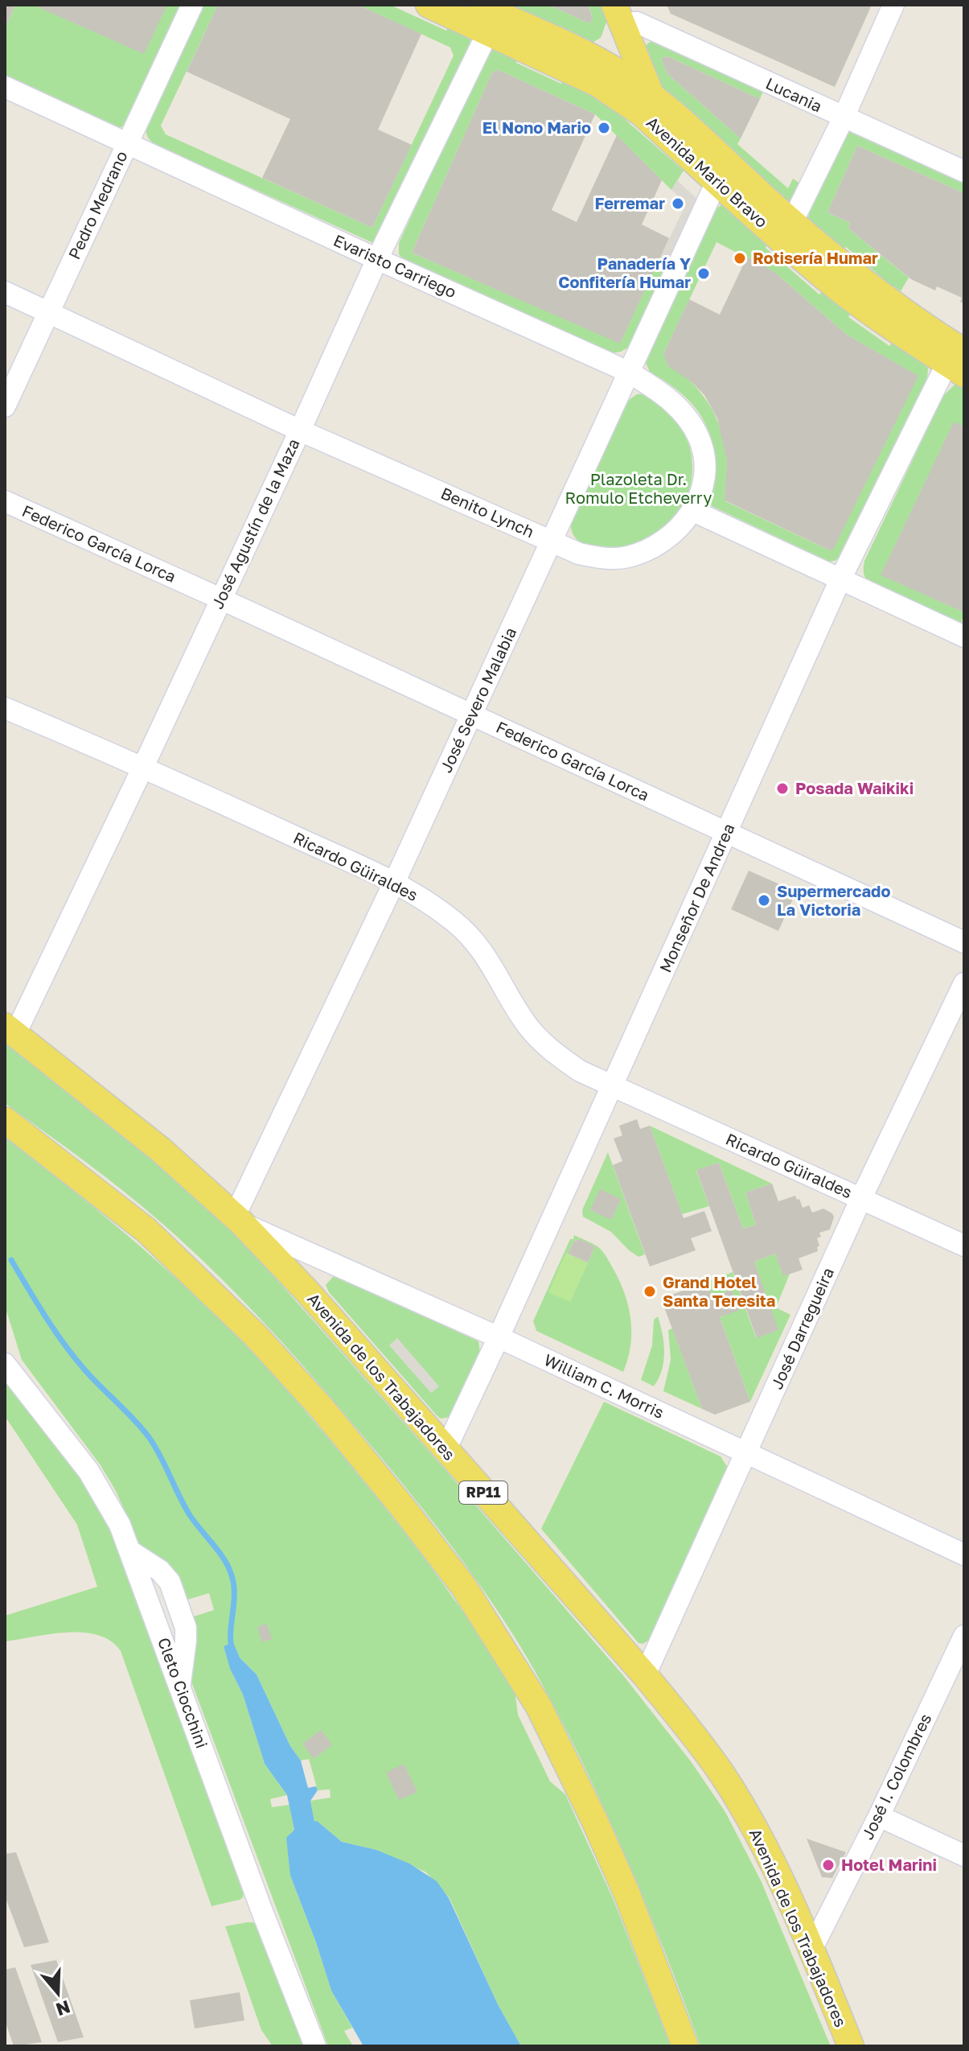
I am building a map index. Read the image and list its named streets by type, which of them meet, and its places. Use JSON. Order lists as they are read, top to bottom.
{
  "streets": {
    "main road": ["Avenida Mario Bravo", "Avenida de los Trabajadores", "RP11"],
    "street": [
      "Lucania",
      "Pedro Medrano",
      "Evaristo Carriego",
      "Benito Lynch",
      "José Agustín de la Maza",
      "Federico García Lorca",
      "José Severo Malabia",
      "Ricardo Güiraldes",
      "Monseñor De Andrea",
      "José Darregueira",
      "William C. Morris",
      "Cleto Ciocchini",
      "José I. Colombres"
    ]
  },
  "crossings": [
    ["Avenida Mario Bravo", "José Agustín de la Maza"],
    ["Avenida Mario Bravo", "José Severo Malabia"],
    ["Avenida Mario Bravo", "Monseñor De Andrea"],
    ["Pedro Medrano", "Evaristo Carriego"],
    ["Pedro Medrano", "Benito Lynch"],
    ["Evaristo Carriego", "Benito Lynch"],
    ["Evaristo Carriego", "José Agustín de la Maza"],
    ["Evaristo Carriego", "José Severo Malabia"],
    ["Benito Lynch", "José Agustín de la Maza"],
    ["Benito Lynch", "José Severo Malabia"],
    ["José Agustín de la Maza", "Federico García Lorca"],
    ["José Agustín de la Maza", "Ricardo Güiraldes"],
    ["José Agustín de la Maza", "Avenida de los Trabajadores"],
    ["Federico García Lorca", "José Severo Malabia"],
    ["Federico García Lorca", "Monseñor De Andrea"],
    ["José Severo Malabia", "Ricardo Güiraldes"],
    ["José Severo Malabia", "Avenida de los Trabajadores"],
    ["José Severo Malabia", "William C. Morris"],
    ["Ricardo Güiraldes", "Monseñor De Andrea"],
    ["Ricardo Güiraldes", "José Darregueira"],
    ["Monseñor De Andrea", "Avenida de los Trabajadores"],
    ["Monseñor De Andrea", "William C. Morris"],
    ["José Darregueira", "Avenida de los Trabajadores"],
    ["José Darregueira", "William C. Morris"],
    ["Avenida de los Trabajadores", "William C. Morris"],
    ["Avenida de los Trabajadores", "José I. Colombres"]
  ],
  "parks": ["Plazoleta Dr. Romulo Etcheverry"],
  "places": [
    "El Nono Mario",
    "Ferremar",
    "Rotisería Humar",
    "Panadería Y Confitería Humar",
    "Posada Waikiki",
    "Supermercado La Victoria",
    "Grand Hotel Santa Teresita",
    "Hotel Marini"
  ],
  "north": "bottom"
}
